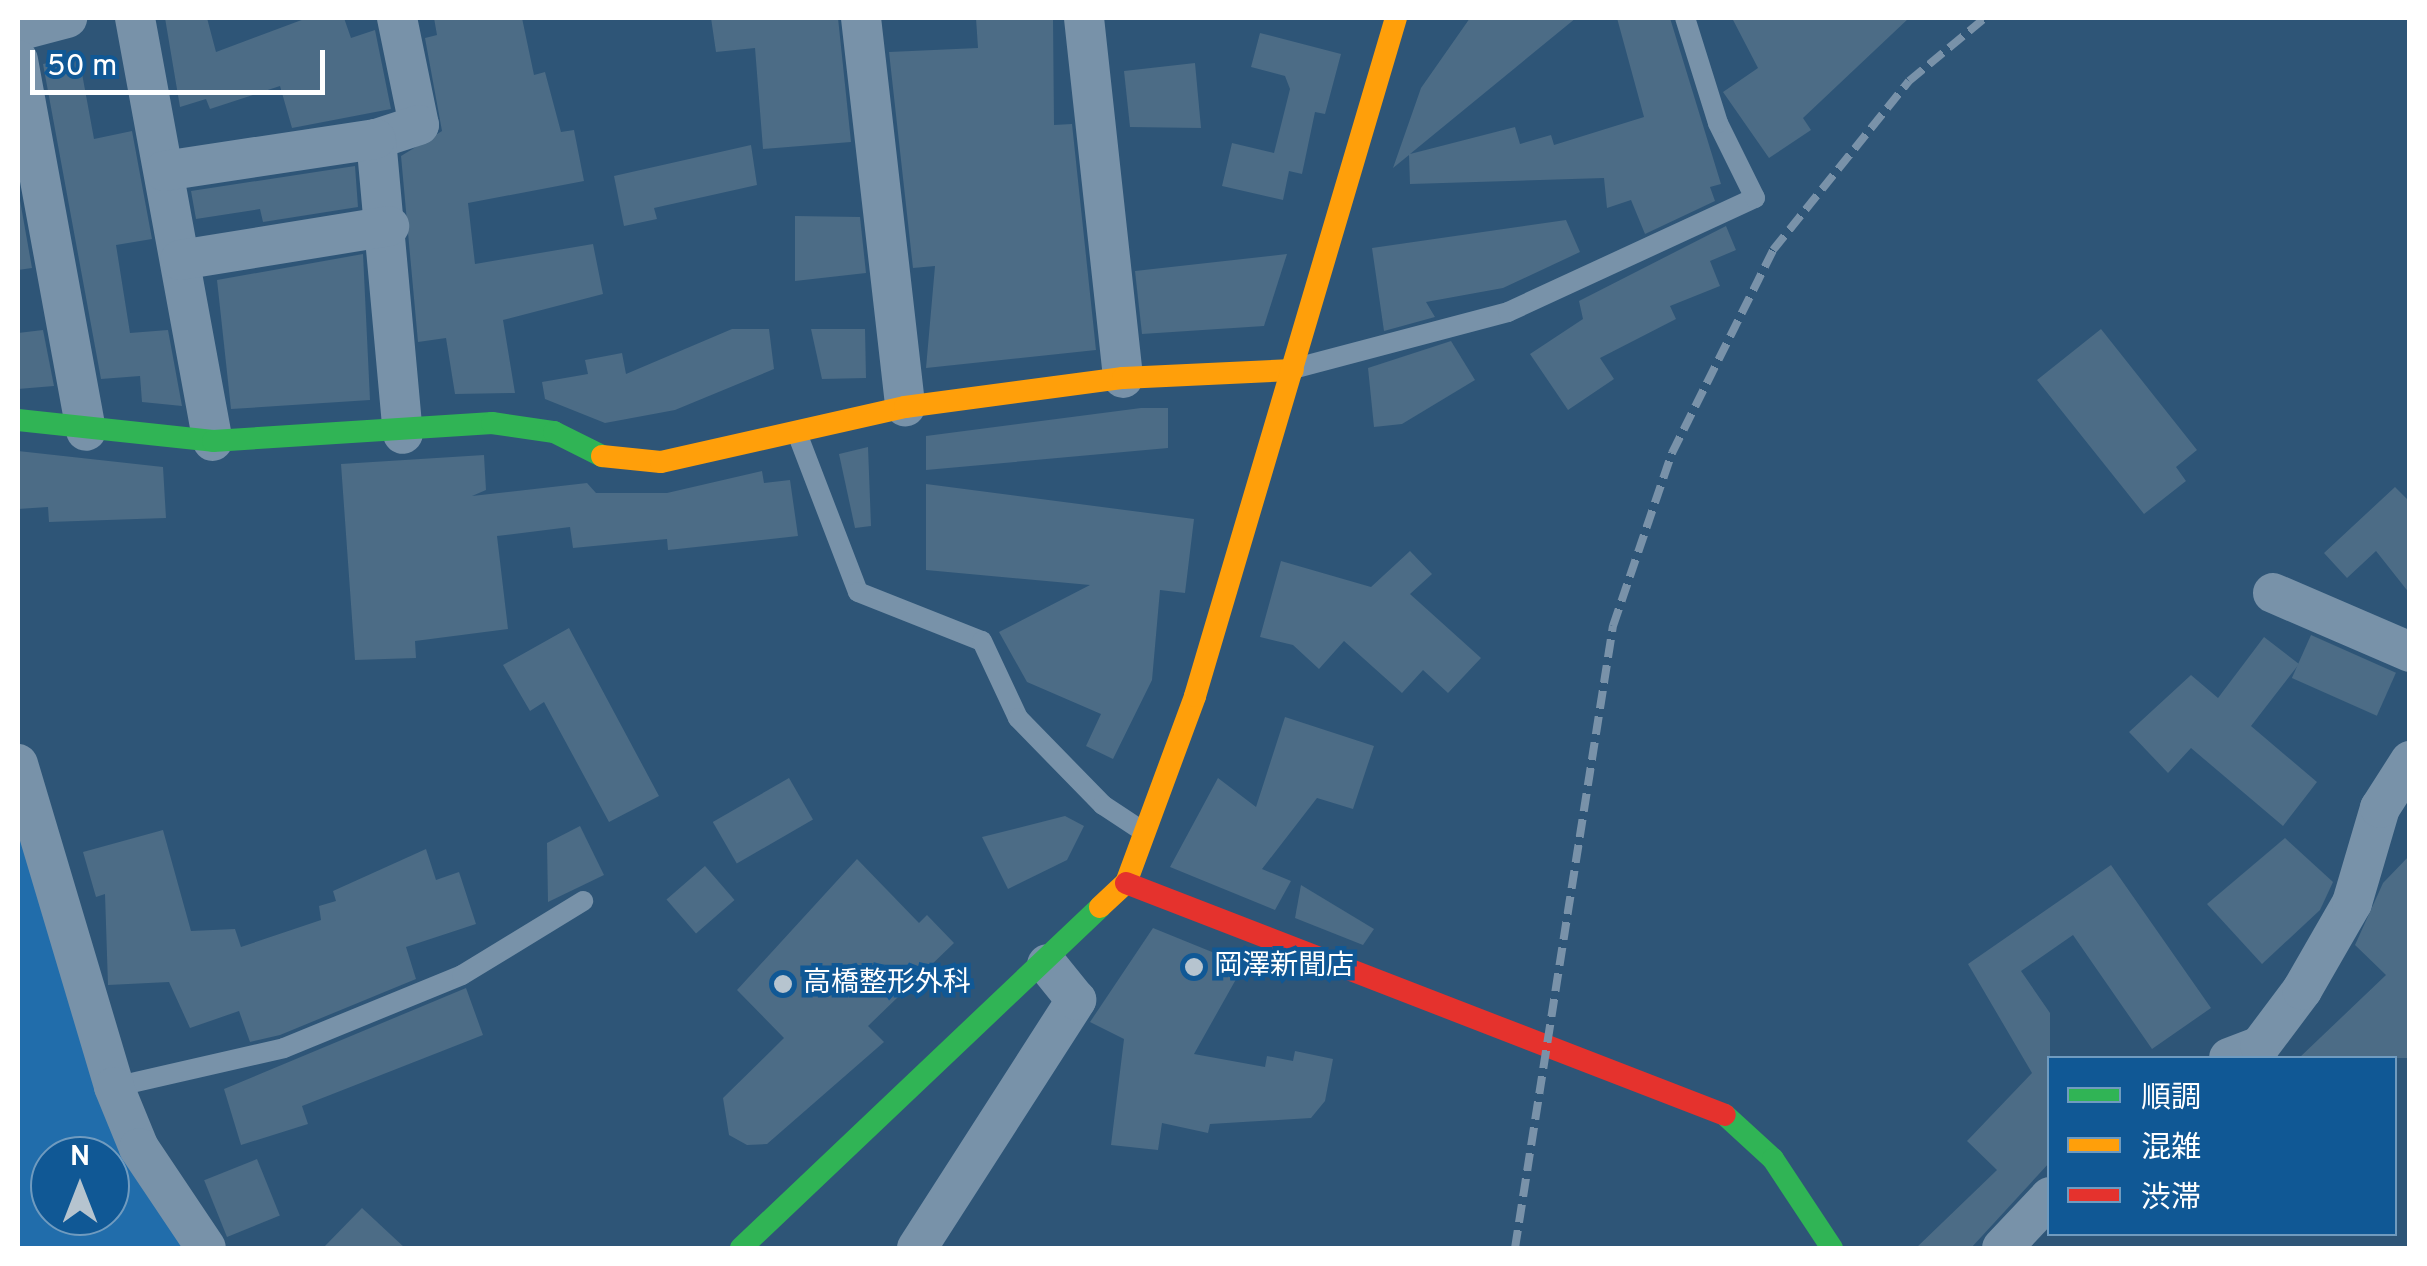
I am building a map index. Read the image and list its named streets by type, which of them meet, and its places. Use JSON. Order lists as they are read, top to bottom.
{
  "places": ["岡澤新聞店", "高橋整形外科"],
  "legend": ["順調", "混雑", "渋滞"],
  "scale_bar": "50 m",
  "north": "top"
}
